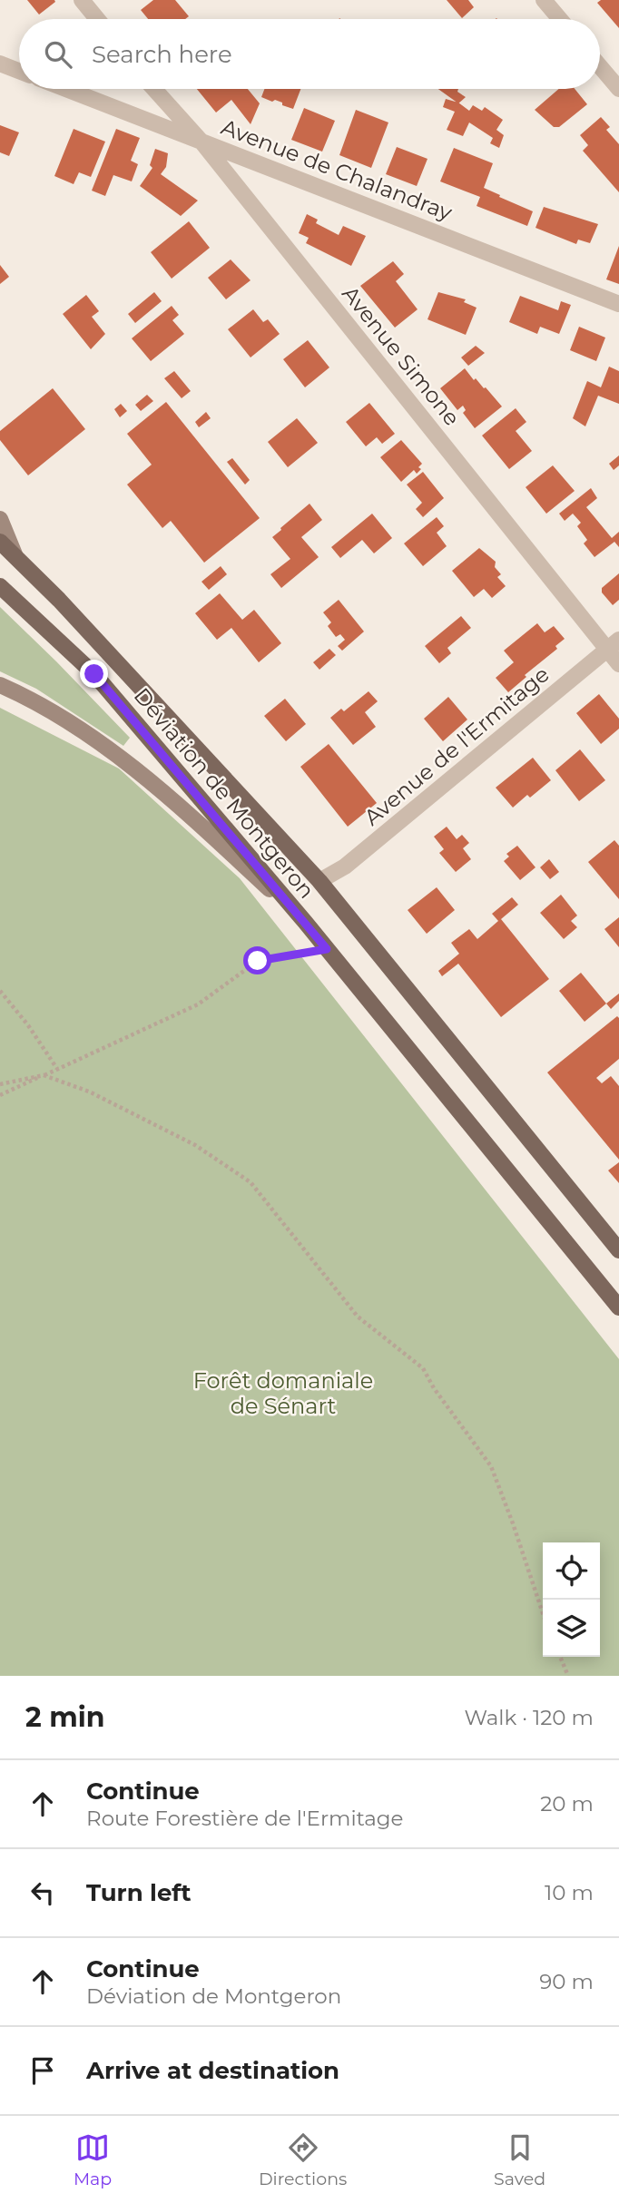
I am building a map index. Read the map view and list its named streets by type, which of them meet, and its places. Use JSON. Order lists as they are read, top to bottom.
{
  "streets": {
    "main road": ["Déviation de Montgeron"],
    "street": ["Avenue de Chalandray", "Avenue Simone", "Avenue de l'Ermitage"]
  },
  "crossings": [
    ["Avenue de Chalandray", "Avenue Simone"],
    ["Avenue Simone", "Avenue de l'Ermitage"]
  ],
  "parks": ["Forêt domaniale de Sénart"],
  "page": {
    "search": "Search here",
    "heading": ["2 min", "Walk · 120 m"],
    "list": [
      ["Continue", "Route Forestière de l'Ermitage", "20 m"],
      ["Turn left", "10 m"],
      ["Continue", "Déviation de Montgeron", "90 m"],
      "Arrive at destination"
    ],
    "nav": ["Map", "Directions", "Saved"]
  }
}
